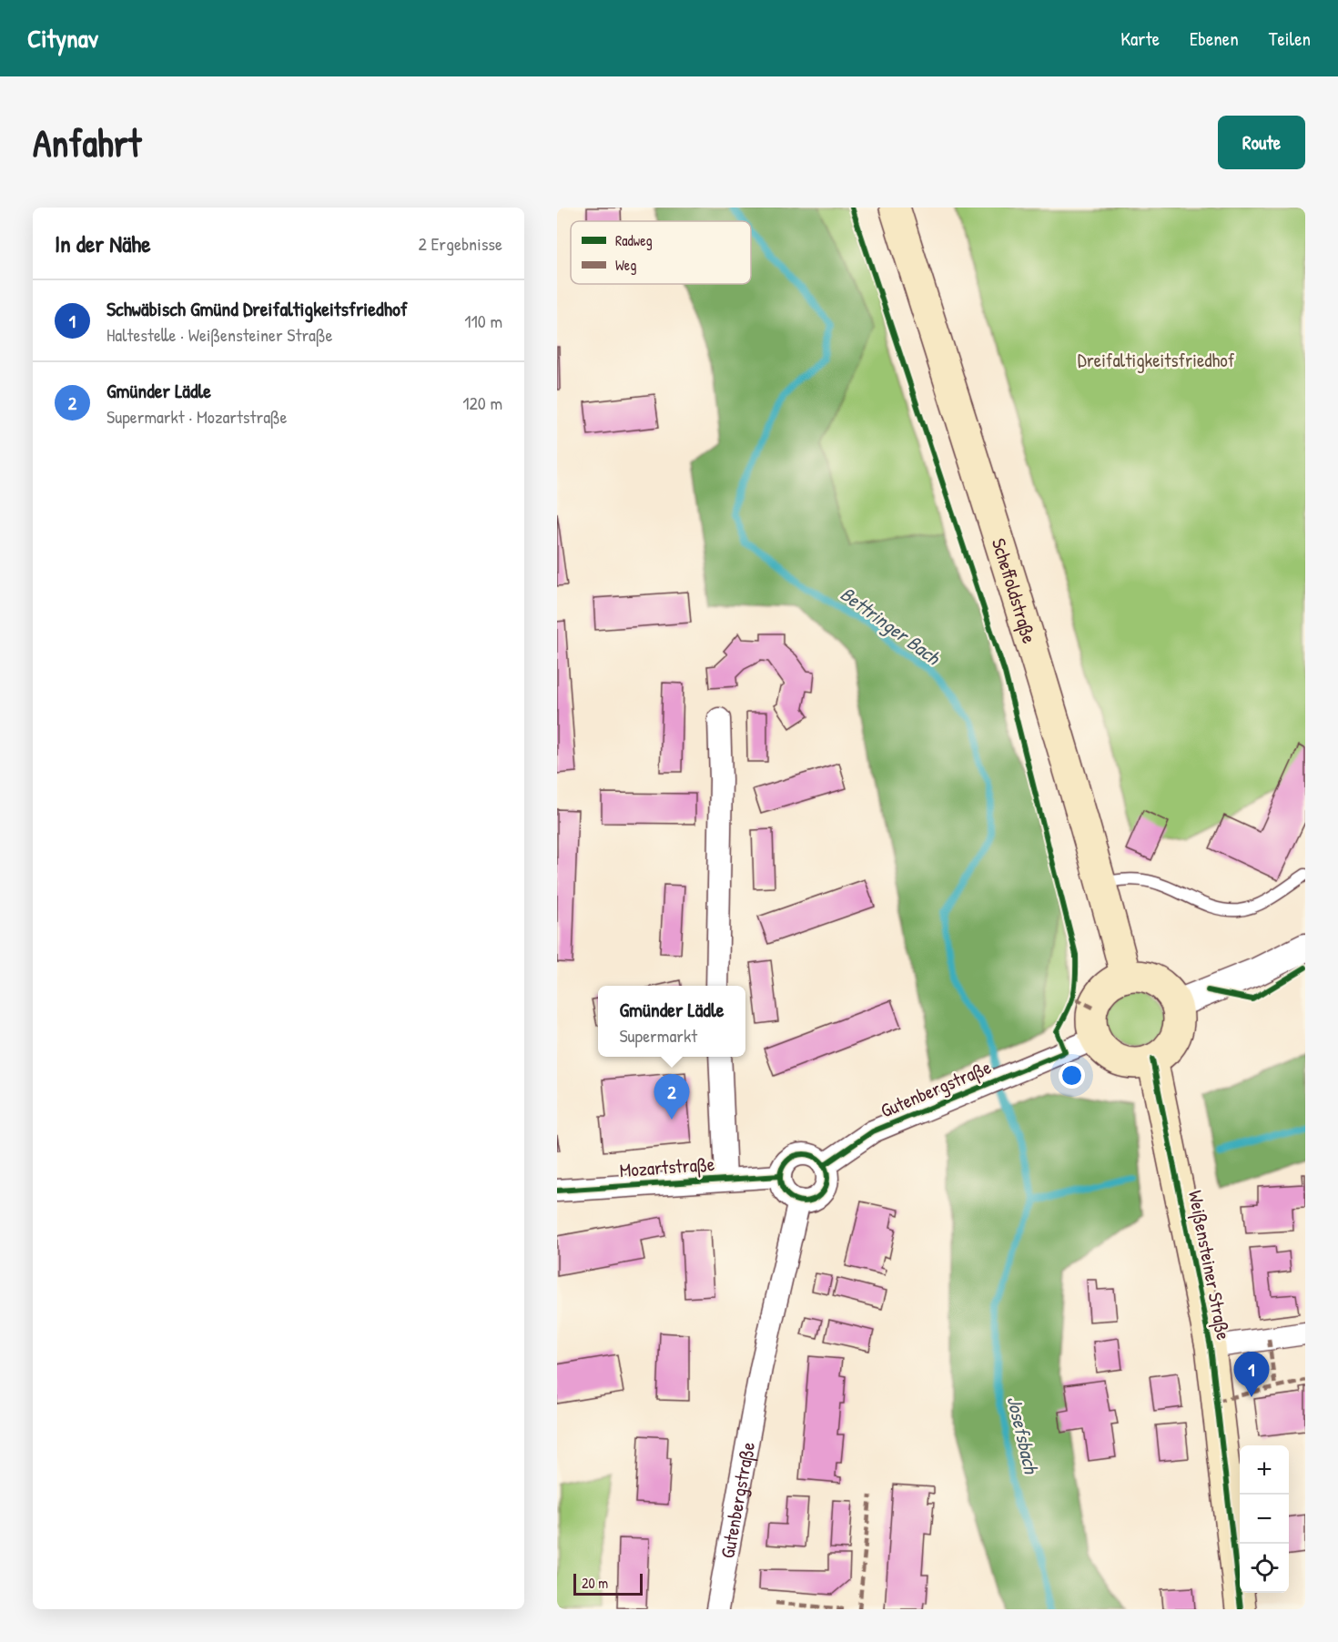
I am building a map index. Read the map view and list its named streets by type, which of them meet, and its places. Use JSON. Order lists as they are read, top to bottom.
{
  "streets": {
    "main road": ["Scheffoldstraße", "Weißensteiner Straße"],
    "street": ["Gutenbergstraße", "Mozartstraße"]
  },
  "crossings": [
    ["Scheffoldstraße", "Gutenbergstraße"],
    ["Scheffoldstraße", "Weißensteiner Straße"],
    ["Gutenbergstraße", "Mozartstraße"],
    ["Gutenbergstraße", "Weißensteiner Straße"]
  ],
  "water": ["Bettringer Bach", "Josefsbach"],
  "parks": ["Dreifaltigkeitsfriedhof"],
  "legend": ["Radweg", "Weg"],
  "scale_bar": "20 m",
  "page": {
    "header": "Citynav",
    "nav": ["Karte", "Ebenen", "Teilen"],
    "buttons": "Route",
    "title": "Anfahrt",
    "heading": ["In der Nähe", "2 Ergebnisse"],
    "list": [
      {
        "mark": "1",
        "name": "Schwäbisch Gmünd Dreifaltigkeitsfriedhof",
        "note": "Haltestelle · Weißensteiner Straße",
        "value": "110 m"
      },
      {
        "mark": "2",
        "name": "Gmünder Lädle",
        "note": "Supermarkt · Mozartstraße",
        "value": "120 m"
      }
    ],
    "popup": ["Gmünder Lädle", "Supermarkt"],
    "pins": ["2", "1"],
    "map_buttons": ["+", "−"],
    "scale": "20 m"
  }
}
